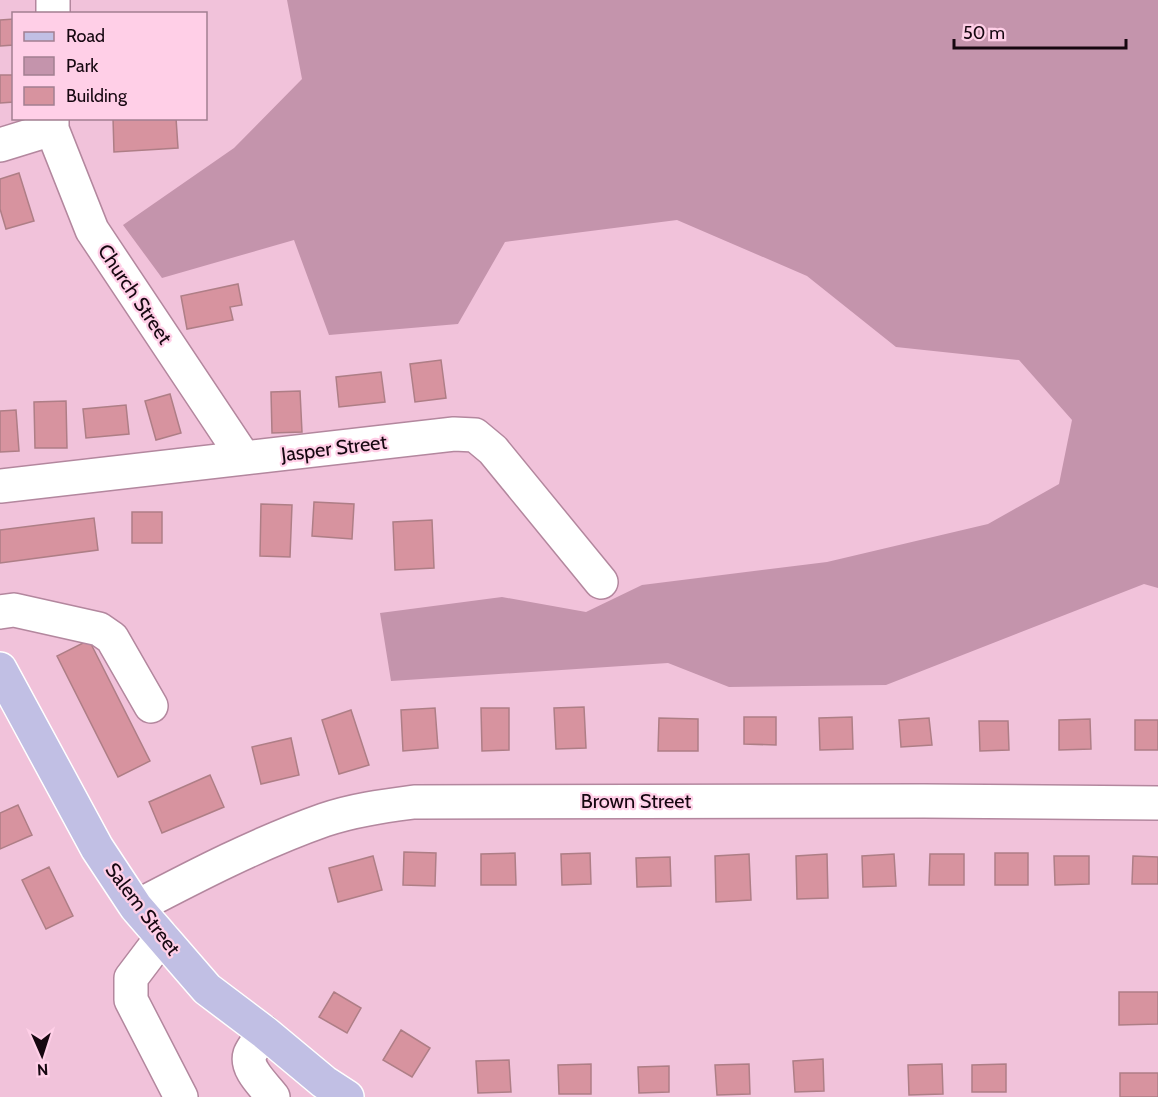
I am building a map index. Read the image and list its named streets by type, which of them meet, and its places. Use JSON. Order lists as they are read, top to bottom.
{
  "streets": {
    "main road": ["Salem Street"],
    "street": ["Church Street", "Jasper Street", "Brown Street"]
  },
  "crossings": [
    ["Church Street", "Jasper Street"],
    ["Brown Street", "Salem Street"]
  ],
  "legend": ["Road", "Park", "Building"],
  "scale_bar": "50 m",
  "north": "bottom"
}
